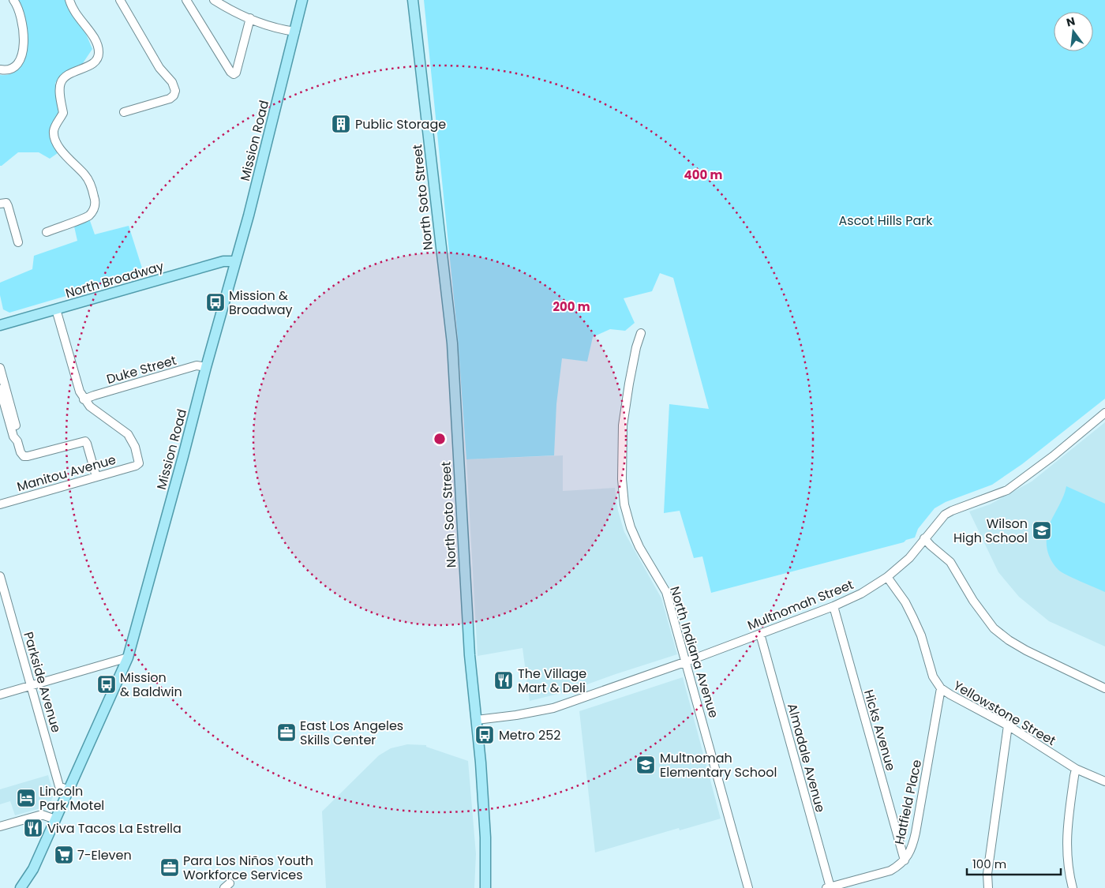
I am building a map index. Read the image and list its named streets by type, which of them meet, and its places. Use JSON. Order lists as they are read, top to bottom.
{
  "streets": {
    "main road": ["Mission Road", "North Soto Street", "North Broadway"],
    "street": [
      "Duke Street",
      "Manitou Avenue",
      "Multnomah Street",
      "North Indiana Avenue",
      "Parkside Avenue",
      "Yellowstone Street",
      "Hicks Avenue",
      "Almadale Avenue",
      "Hatfield Place"
    ]
  },
  "crossings": [
    ["Mission Road", "North Broadway"],
    ["Mission Road", "Duke Street"],
    ["Mission Road", "Parkside Avenue"],
    ["North Soto Street", "Multnomah Street"],
    ["Duke Street", "Manitou Avenue"],
    ["Multnomah Street", "North Indiana Avenue"],
    ["Multnomah Street", "Yellowstone Street"],
    ["Multnomah Street", "Hicks Avenue"],
    ["Multnomah Street", "Almadale Avenue"],
    ["Yellowstone Street", "Hatfield Place"],
    ["Hicks Avenue", "Hatfield Place"],
    ["Almadale Avenue", "Hatfield Place"]
  ],
  "parks": ["Ascot Hills Park"],
  "places": {
    "building": ["Public Storage"],
    "bus stop": ["Mission & Broadway", "Mission & Baldwin", "Metro 252"],
    "school or university": ["Wilson High School", "Multnomah Elementary School"],
    "restaurant": ["The Village Mart & Deli", "Viva Tacos La Estrella"],
    "office": ["East Los Angeles Skills Center", "Para Los Niños Youth Workforce Services"],
    "hotel": ["Lincoln Park Motel"],
    "supermarket": ["7-Eleven"]
  },
  "scale_bar": "100 m",
  "north": "top",
  "rings": ["400 m", "200 m"]
}
